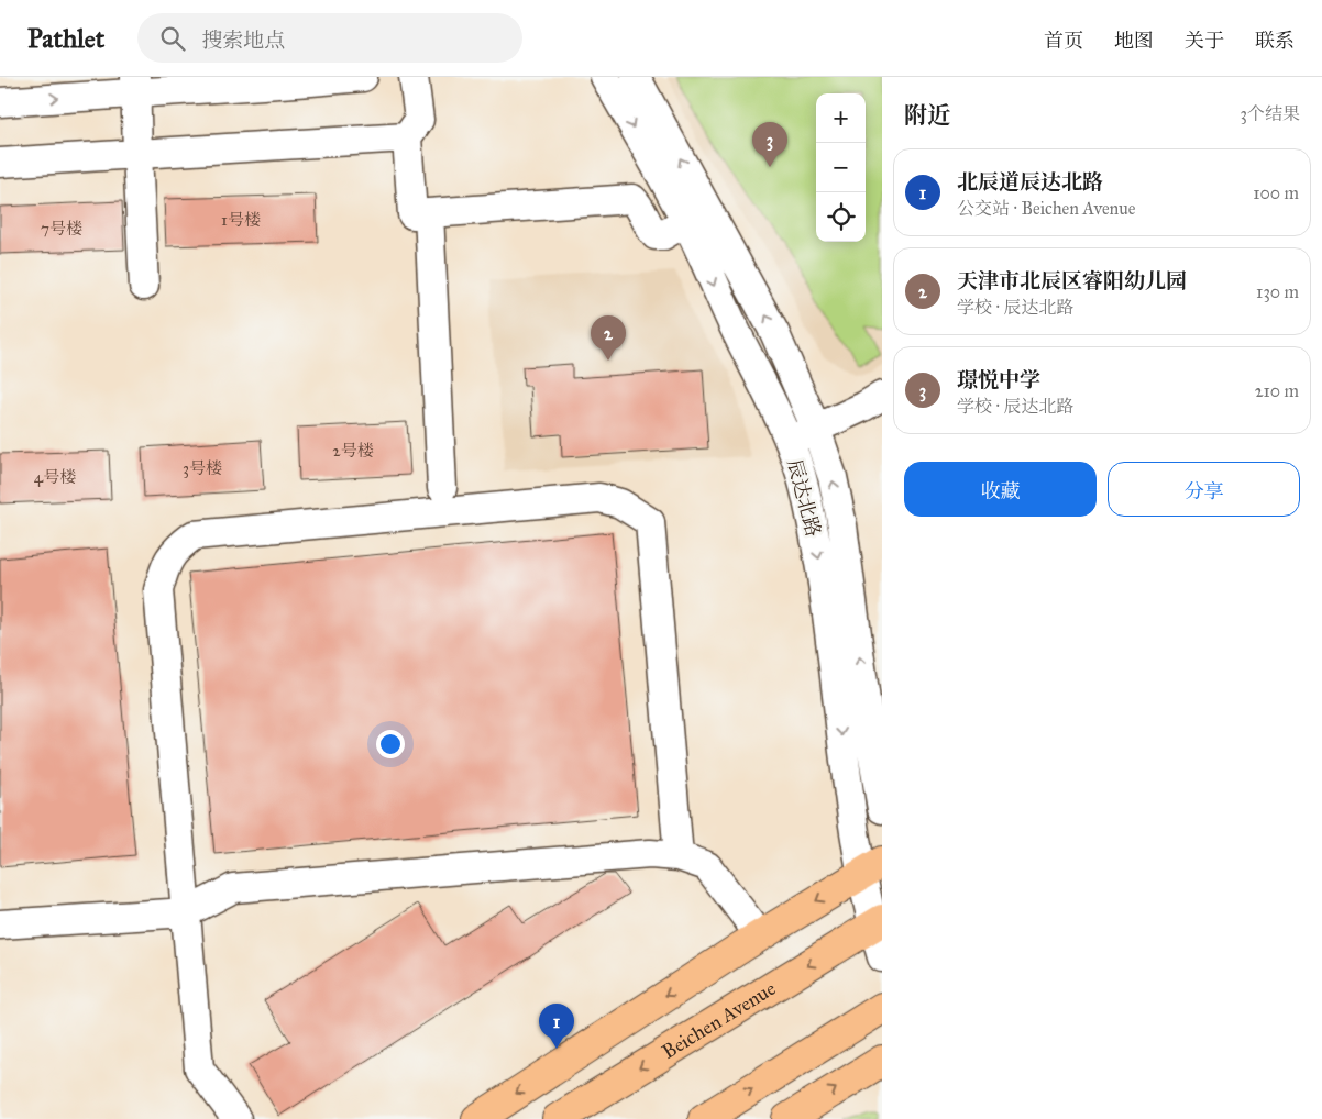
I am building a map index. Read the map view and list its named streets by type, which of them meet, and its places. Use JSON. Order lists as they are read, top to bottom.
{
  "streets": {
    "main road": ["Beichen Avenue"],
    "street": ["辰达北路"]
  },
  "crossings": [
    ["辰达北路", "Beichen Avenue"]
  ],
  "house_numbers": [
    "1号楼",
    "7号楼",
    "2号楼",
    "3号楼",
    "4号楼"
  ],
  "page": {
    "header": "Pathlet",
    "search": "搜索地点",
    "nav": [
      "首页",
      "地图",
      "关于",
      "联系"
    ],
    "heading": ["附近", "3个结果"],
    "map_buttons": ["+", "−"],
    "pins": ["3", "2", "1"],
    "list": [
      {
        "mark": "1",
        "name": "北辰道辰达北路",
        "note": "公交站 · Beichen Avenue",
        "value": "100 m"
      },
      {
        "mark": "2",
        "name": "天津市北辰区睿阳幼儿园",
        "note": "学校 · 辰达北路",
        "value": "130 m"
      },
      {
        "mark": "3",
        "name": "璟悦中学",
        "note": "学校 · 辰达北路",
        "value": "210 m"
      }
    ],
    "buttons": ["收藏", "分享"]
  }
}
